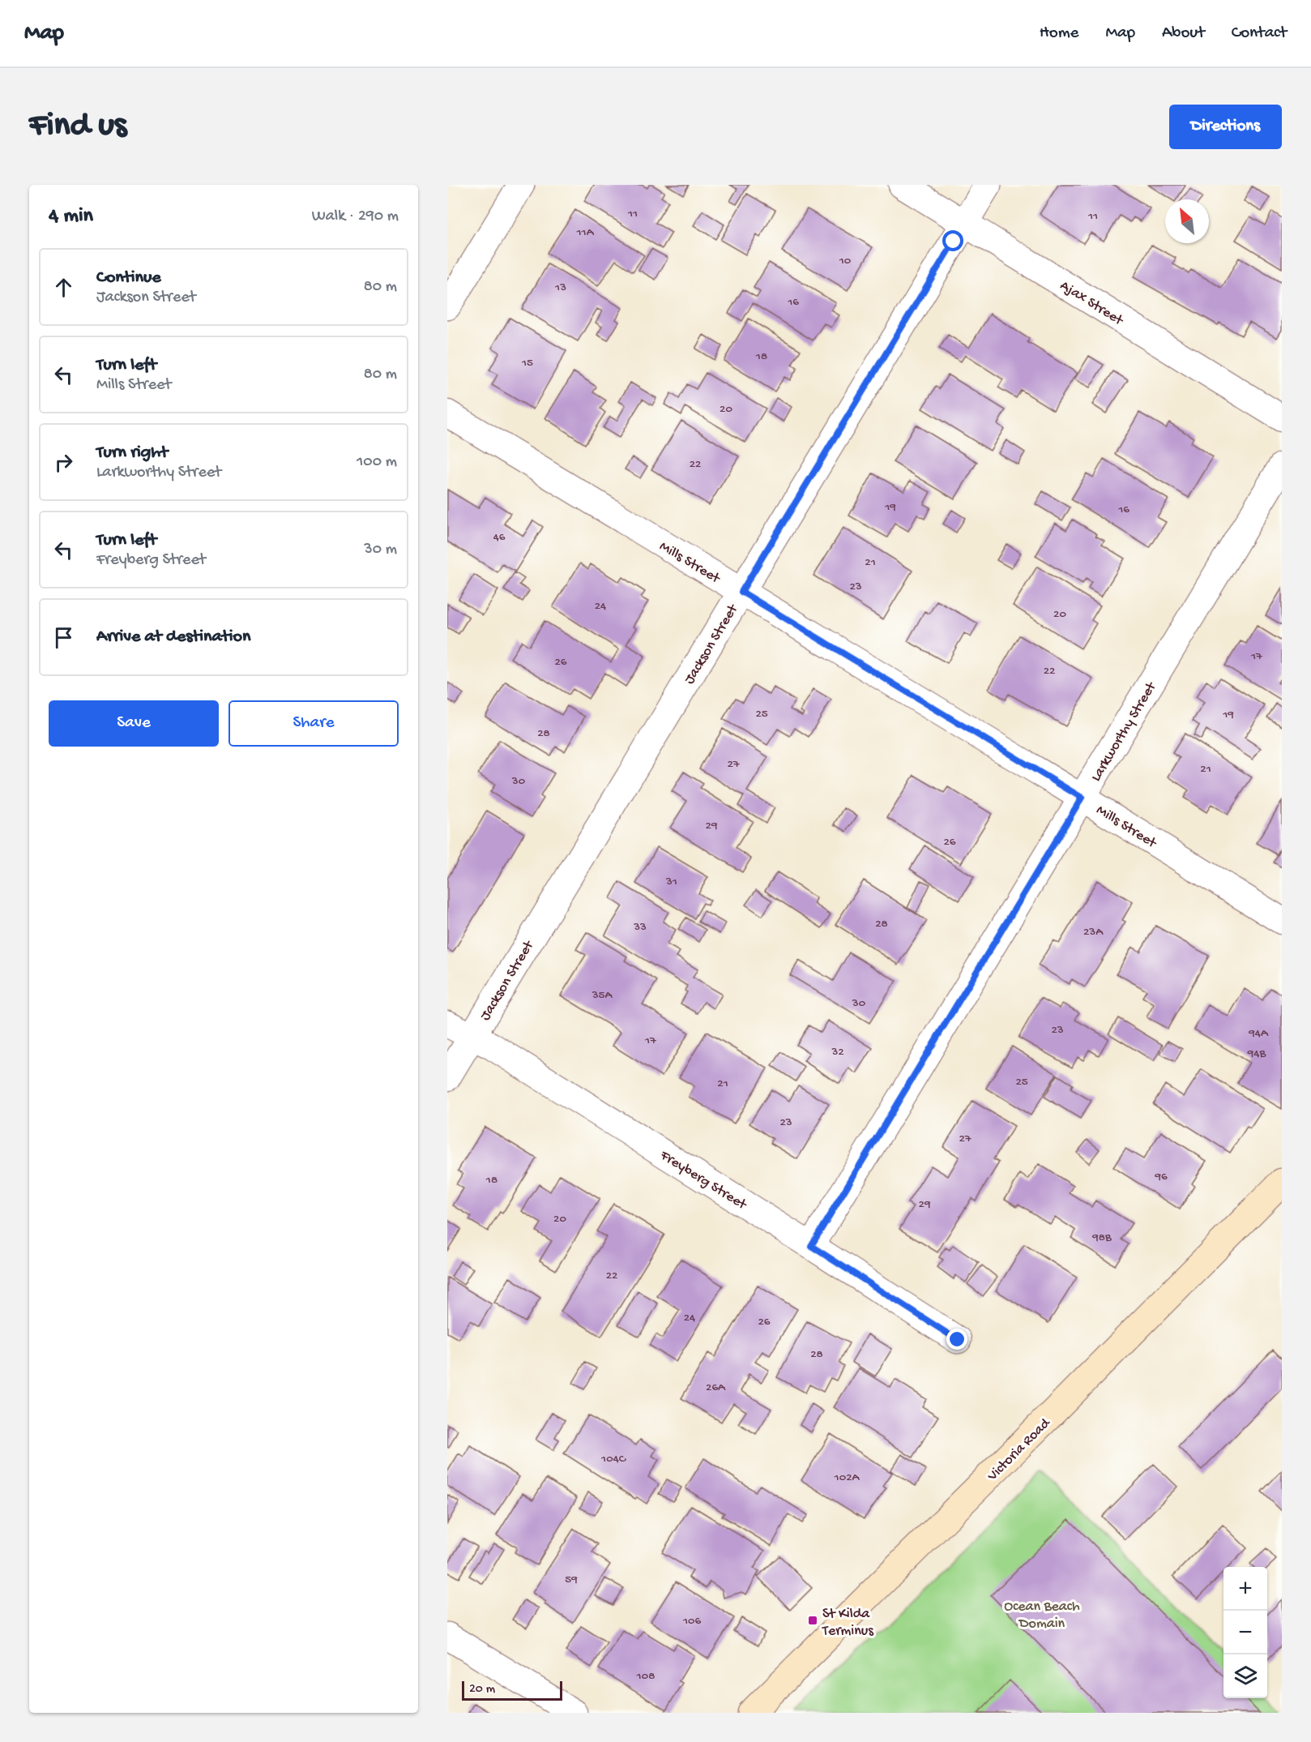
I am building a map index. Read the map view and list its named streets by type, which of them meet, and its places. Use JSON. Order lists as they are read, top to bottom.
{
  "streets": {
    "street": [
      "Ajax Street",
      "Mills Street",
      "Jackson Street",
      "Larkworthy Street",
      "Freyberg Street",
      "Victoria Road"
    ]
  },
  "crossings": [
    ["Ajax Street", "Jackson Street"],
    ["Mills Street", "Jackson Street"],
    ["Mills Street", "Larkworthy Street"],
    ["Jackson Street", "Freyberg Street"],
    ["Larkworthy Street", "Freyberg Street"]
  ],
  "parks": ["Ocean Beach Domain"],
  "places": {
    "transit": ["St Kilda Terminus"]
  },
  "house_numbers": [
    "11",
    "11",
    "11A",
    "10",
    "13",
    "16",
    "18",
    "15",
    "20",
    "22",
    "19",
    "16",
    "46",
    "21",
    "23",
    "24",
    "20",
    "17",
    "26",
    "22",
    "25",
    "19",
    "28",
    "27",
    "21",
    "30",
    "29",
    "26",
    "31",
    "28",
    "33",
    "23A",
    "35A",
    "30",
    "23",
    "94A",
    "17",
    "32",
    "94B",
    "25",
    "21",
    "23",
    "27",
    "96",
    "18",
    "29",
    "20",
    "98B",
    "22",
    "24",
    "26",
    "28",
    "26A",
    "104C",
    "102A",
    "59",
    "106",
    "108"
  ],
  "scale_bar": "20 m",
  "north": "top left",
  "page": {
    "header": "Map",
    "nav": [
      "Home",
      "Map",
      "About",
      "Contact"
    ],
    "buttons": [
      "Directions",
      ["Save", "Share"]
    ],
    "title": "Find us",
    "heading": ["4 min", "Walk · 290 m"],
    "list": [
      ["Continue", "Jackson Street", "80 m"],
      ["Turn left", "Mills Street", "80 m"],
      ["Turn right", "Larkworthy Street", "100 m"],
      ["Turn left", "Freyberg Street", "30 m"],
      "Arrive at destination"
    ],
    "map_buttons": ["+", "−"],
    "scale": "20 m"
  }
}
